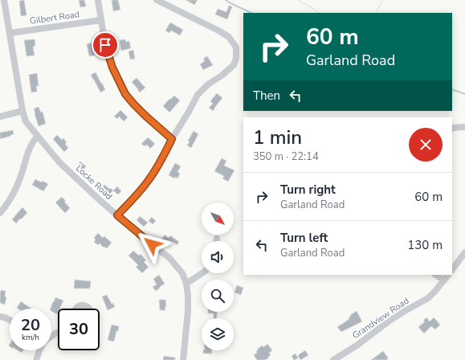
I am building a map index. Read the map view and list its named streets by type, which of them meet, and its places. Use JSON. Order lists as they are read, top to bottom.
{
  "streets": {
    "street": ["Gilbert Road", "Locke Road", "Grandview Road"]
  },
  "crossings": [
    ["Gilbert Road", "Locke Road"]
  ],
  "north": "bottom right",
  "page": {
    "turn": ["60 m", "Garland Road"],
    "then": "Then",
    "heading": ["1 min", "350 m · 22:14"],
    "list": [
      {
        "name": "Turn right",
        "note": "Garland Road",
        "value": "60 m"
      },
      {
        "name": "Turn left",
        "note": "Garland Road",
        "value": "130 m"
      }
    ],
    "speed": "20 km/h",
    "limit": "30"
  }
}
